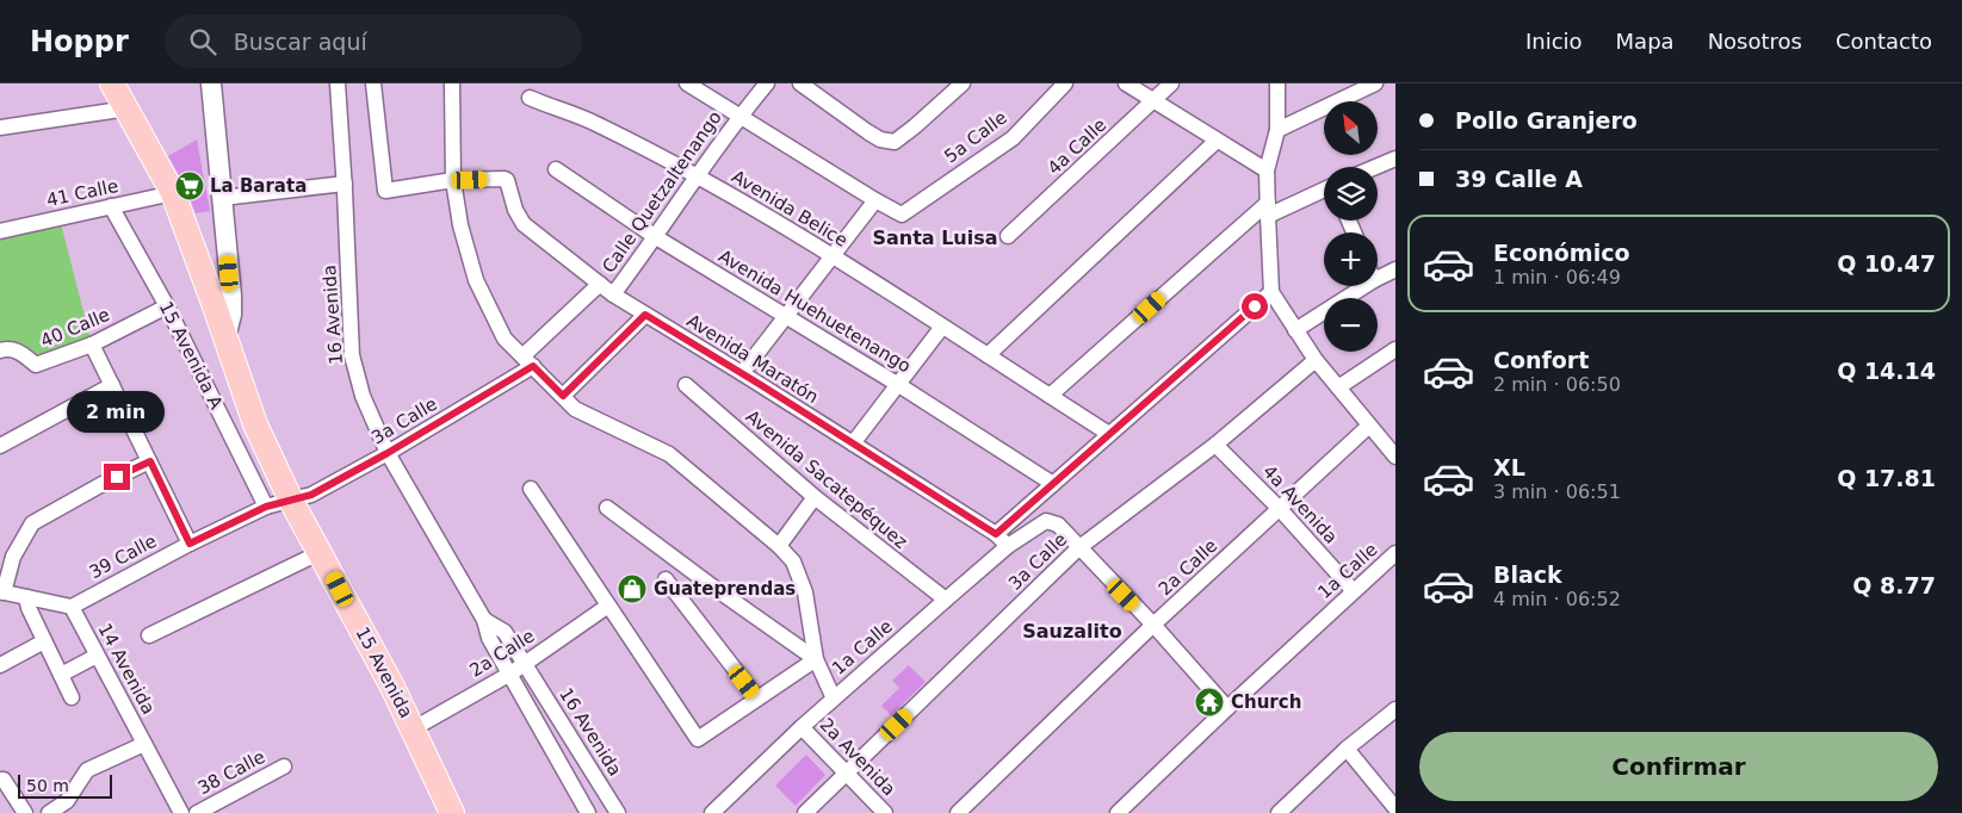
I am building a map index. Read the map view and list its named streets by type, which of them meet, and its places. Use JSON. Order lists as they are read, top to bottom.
{
  "streets": {
    "main road": ["15 Avenida"],
    "street": [
      "5a Calle",
      "4a Calle",
      "Calle Quetzaltenango",
      "41 Calle",
      "Avenida Belice",
      "Avenida Huehuetenango",
      "16 Avenida",
      "40 Calle",
      "15 Avenida A",
      "Avenida Maratón",
      "3a Calle",
      "Avenida Sacatepéquez",
      "4a Avenida",
      "39 Calle",
      "2a Calle",
      "1a Calle",
      "14 Avenida",
      "2a Avenida",
      "38 Calle"
    ]
  },
  "crossings": [
    ["Calle Quetzaltenango", "Avenida Belice"],
    ["Calle Quetzaltenango", "Avenida Huehuetenango"],
    ["Calle Quetzaltenango", "Avenida Maratón"],
    ["Calle Quetzaltenango", "3a Calle"],
    ["41 Calle", "15 Avenida A"],
    ["41 Calle", "15 Avenida"],
    ["16 Avenida", "3a Calle"],
    ["16 Avenida", "2a Calle"],
    ["40 Calle", "15 Avenida A"],
    ["15 Avenida A", "39 Calle"],
    ["Avenida Maratón", "1a Calle"],
    ["3a Calle", "4a Avenida"],
    ["3a Calle", "39 Calle"],
    ["3a Calle", "1a Calle"],
    ["3a Calle", "15 Avenida"],
    ["3a Calle", "2a Avenida"],
    ["Avenida Sacatepéquez", "1a Calle"],
    ["4a Avenida", "2a Calle"],
    ["4a Avenida", "1a Calle"],
    ["39 Calle", "14 Avenida"],
    ["39 Calle", "15 Avenida"],
    ["2a Calle", "15 Avenida"],
    ["1a Calle", "2a Avenida"]
  ],
  "districts": ["Santa Luisa", "Sauzalito"],
  "places": {
    "supermarket": ["La Barata"],
    "shop": ["Guateprendas"],
    "temple": ["Church"]
  },
  "scale_bar": "50 m",
  "north": "top left",
  "page": {
    "header": "Hoppr",
    "search": "Buscar aquí",
    "nav": [
      "Inicio",
      "Mapa",
      "Nosotros",
      "Contacto"
    ],
    "banner": ["Pollo Granjero", "39 Calle A"],
    "map_buttons": ["+", "−"],
    "list": [
      {
        "name": "Económico",
        "note": "1 min · 06:49",
        "value": "Q 10.47"
      },
      {
        "name": "Confort",
        "note": "2 min · 06:50",
        "value": "Q 14.14"
      },
      {
        "name": "XL",
        "note": "3 min · 06:51",
        "value": "Q 17.81"
      },
      {
        "name": "Black",
        "note": "4 min · 06:52",
        "value": "Q 8.77"
      }
    ],
    "bubble": "2 min",
    "buttons": "Confirmar",
    "scale": "50 m"
  }
}
